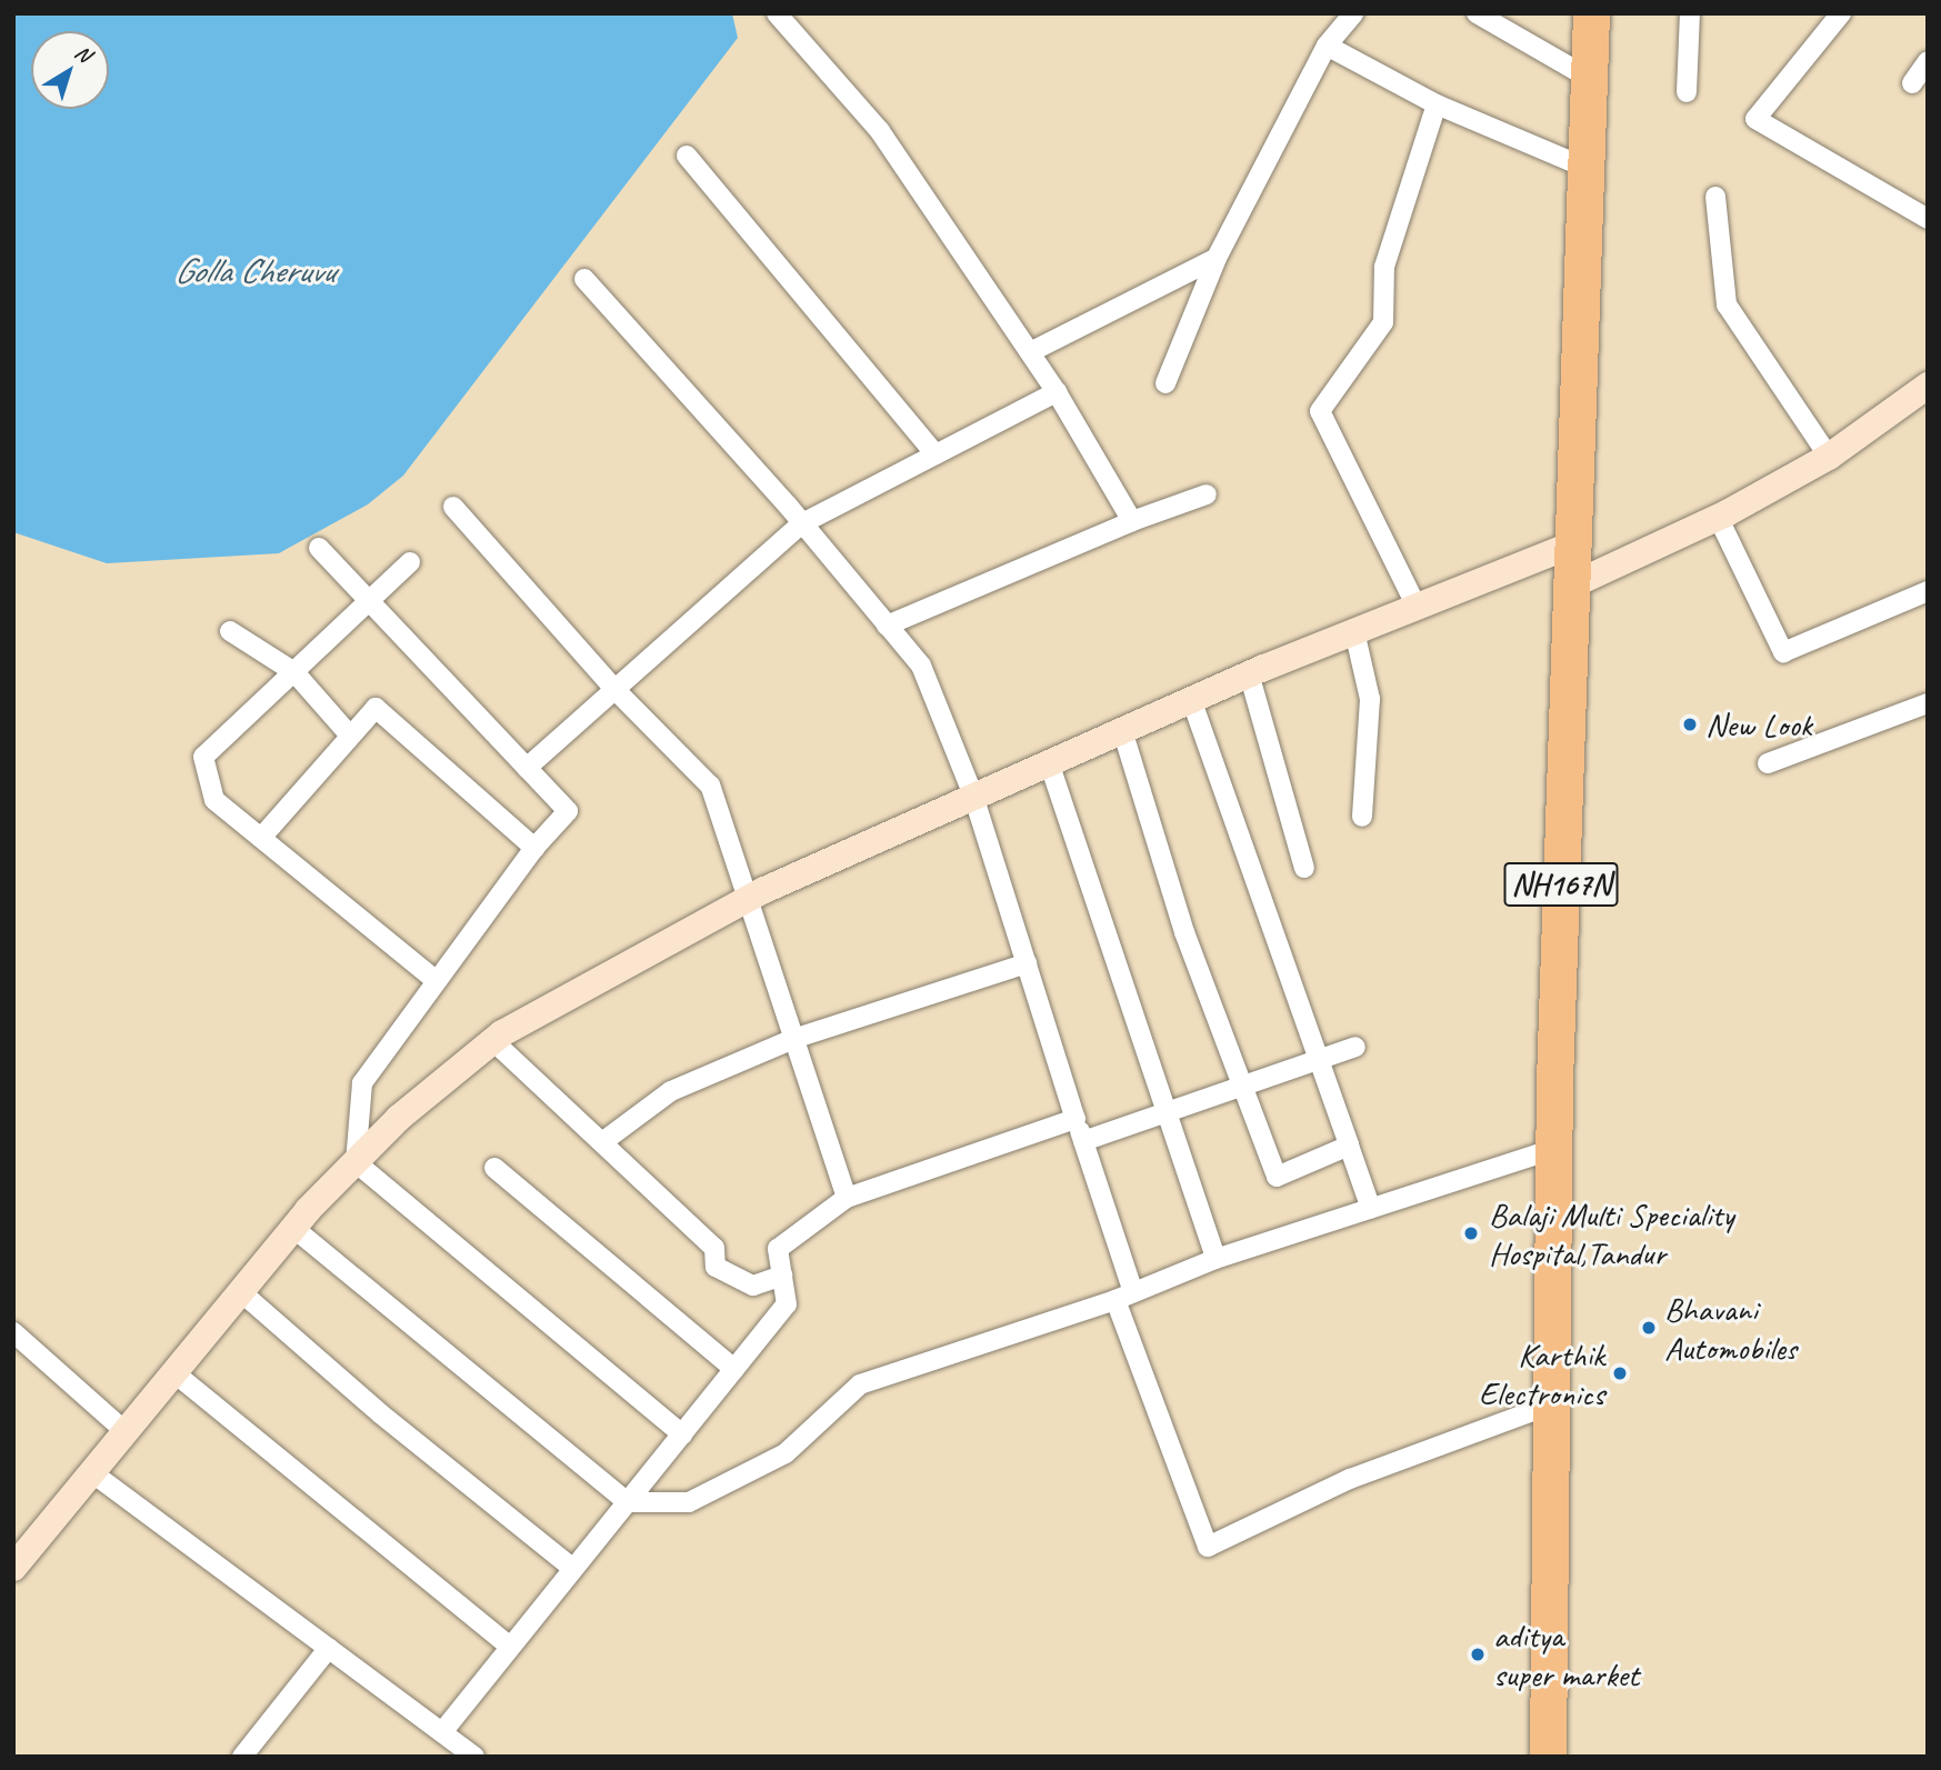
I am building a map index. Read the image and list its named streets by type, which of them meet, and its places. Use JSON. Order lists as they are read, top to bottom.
{
  "streets": {
    "highway": ["NH167N"]
  },
  "water": ["Golla Cheruvu"],
  "places": [
    "New Look",
    "Balaji Multi Speciality Hospital,Tandur",
    "Bhavani Automobiles",
    "Karthik Electronics",
    "aditya super market"
  ],
  "north": "top right"
}
